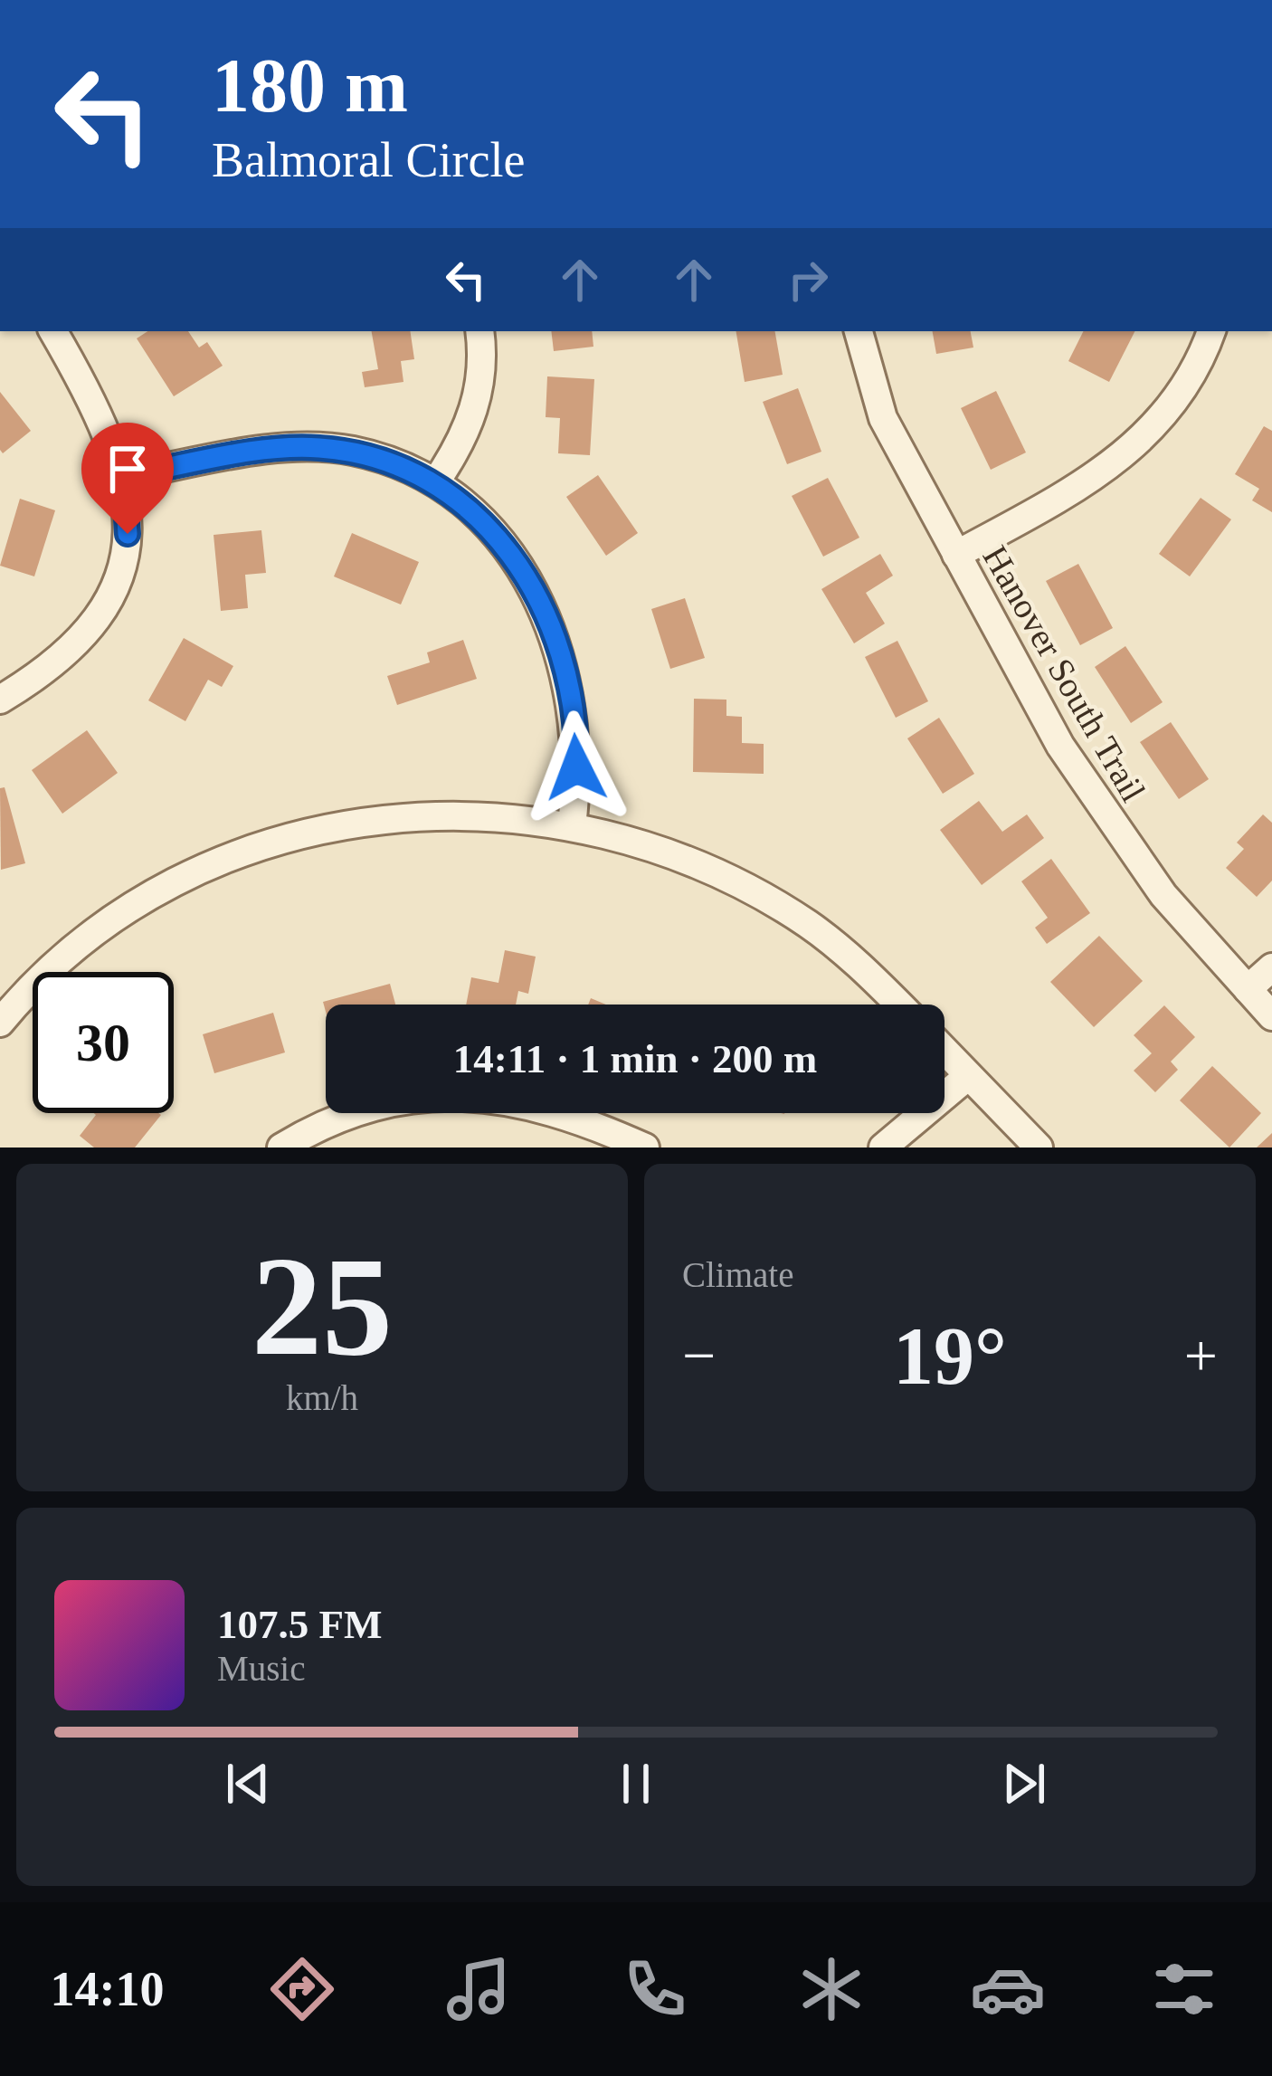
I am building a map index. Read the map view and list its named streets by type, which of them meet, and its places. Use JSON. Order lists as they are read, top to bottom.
{
  "streets": {
    "street": ["Hanover South Trail"]
  },
  "page": {
    "turn": ["180 m", "Balmoral Circle"],
    "limit": "30",
    "trip": "14:11 · 1 min · 200 m",
    "tile": [
      ["25", "km/h"],
      "Climate"
    ],
    "heat": ["−", "19°", "+"],
    "song": ["107.5 FM", "Music"],
    "tabs": "14:10"
  }
}
